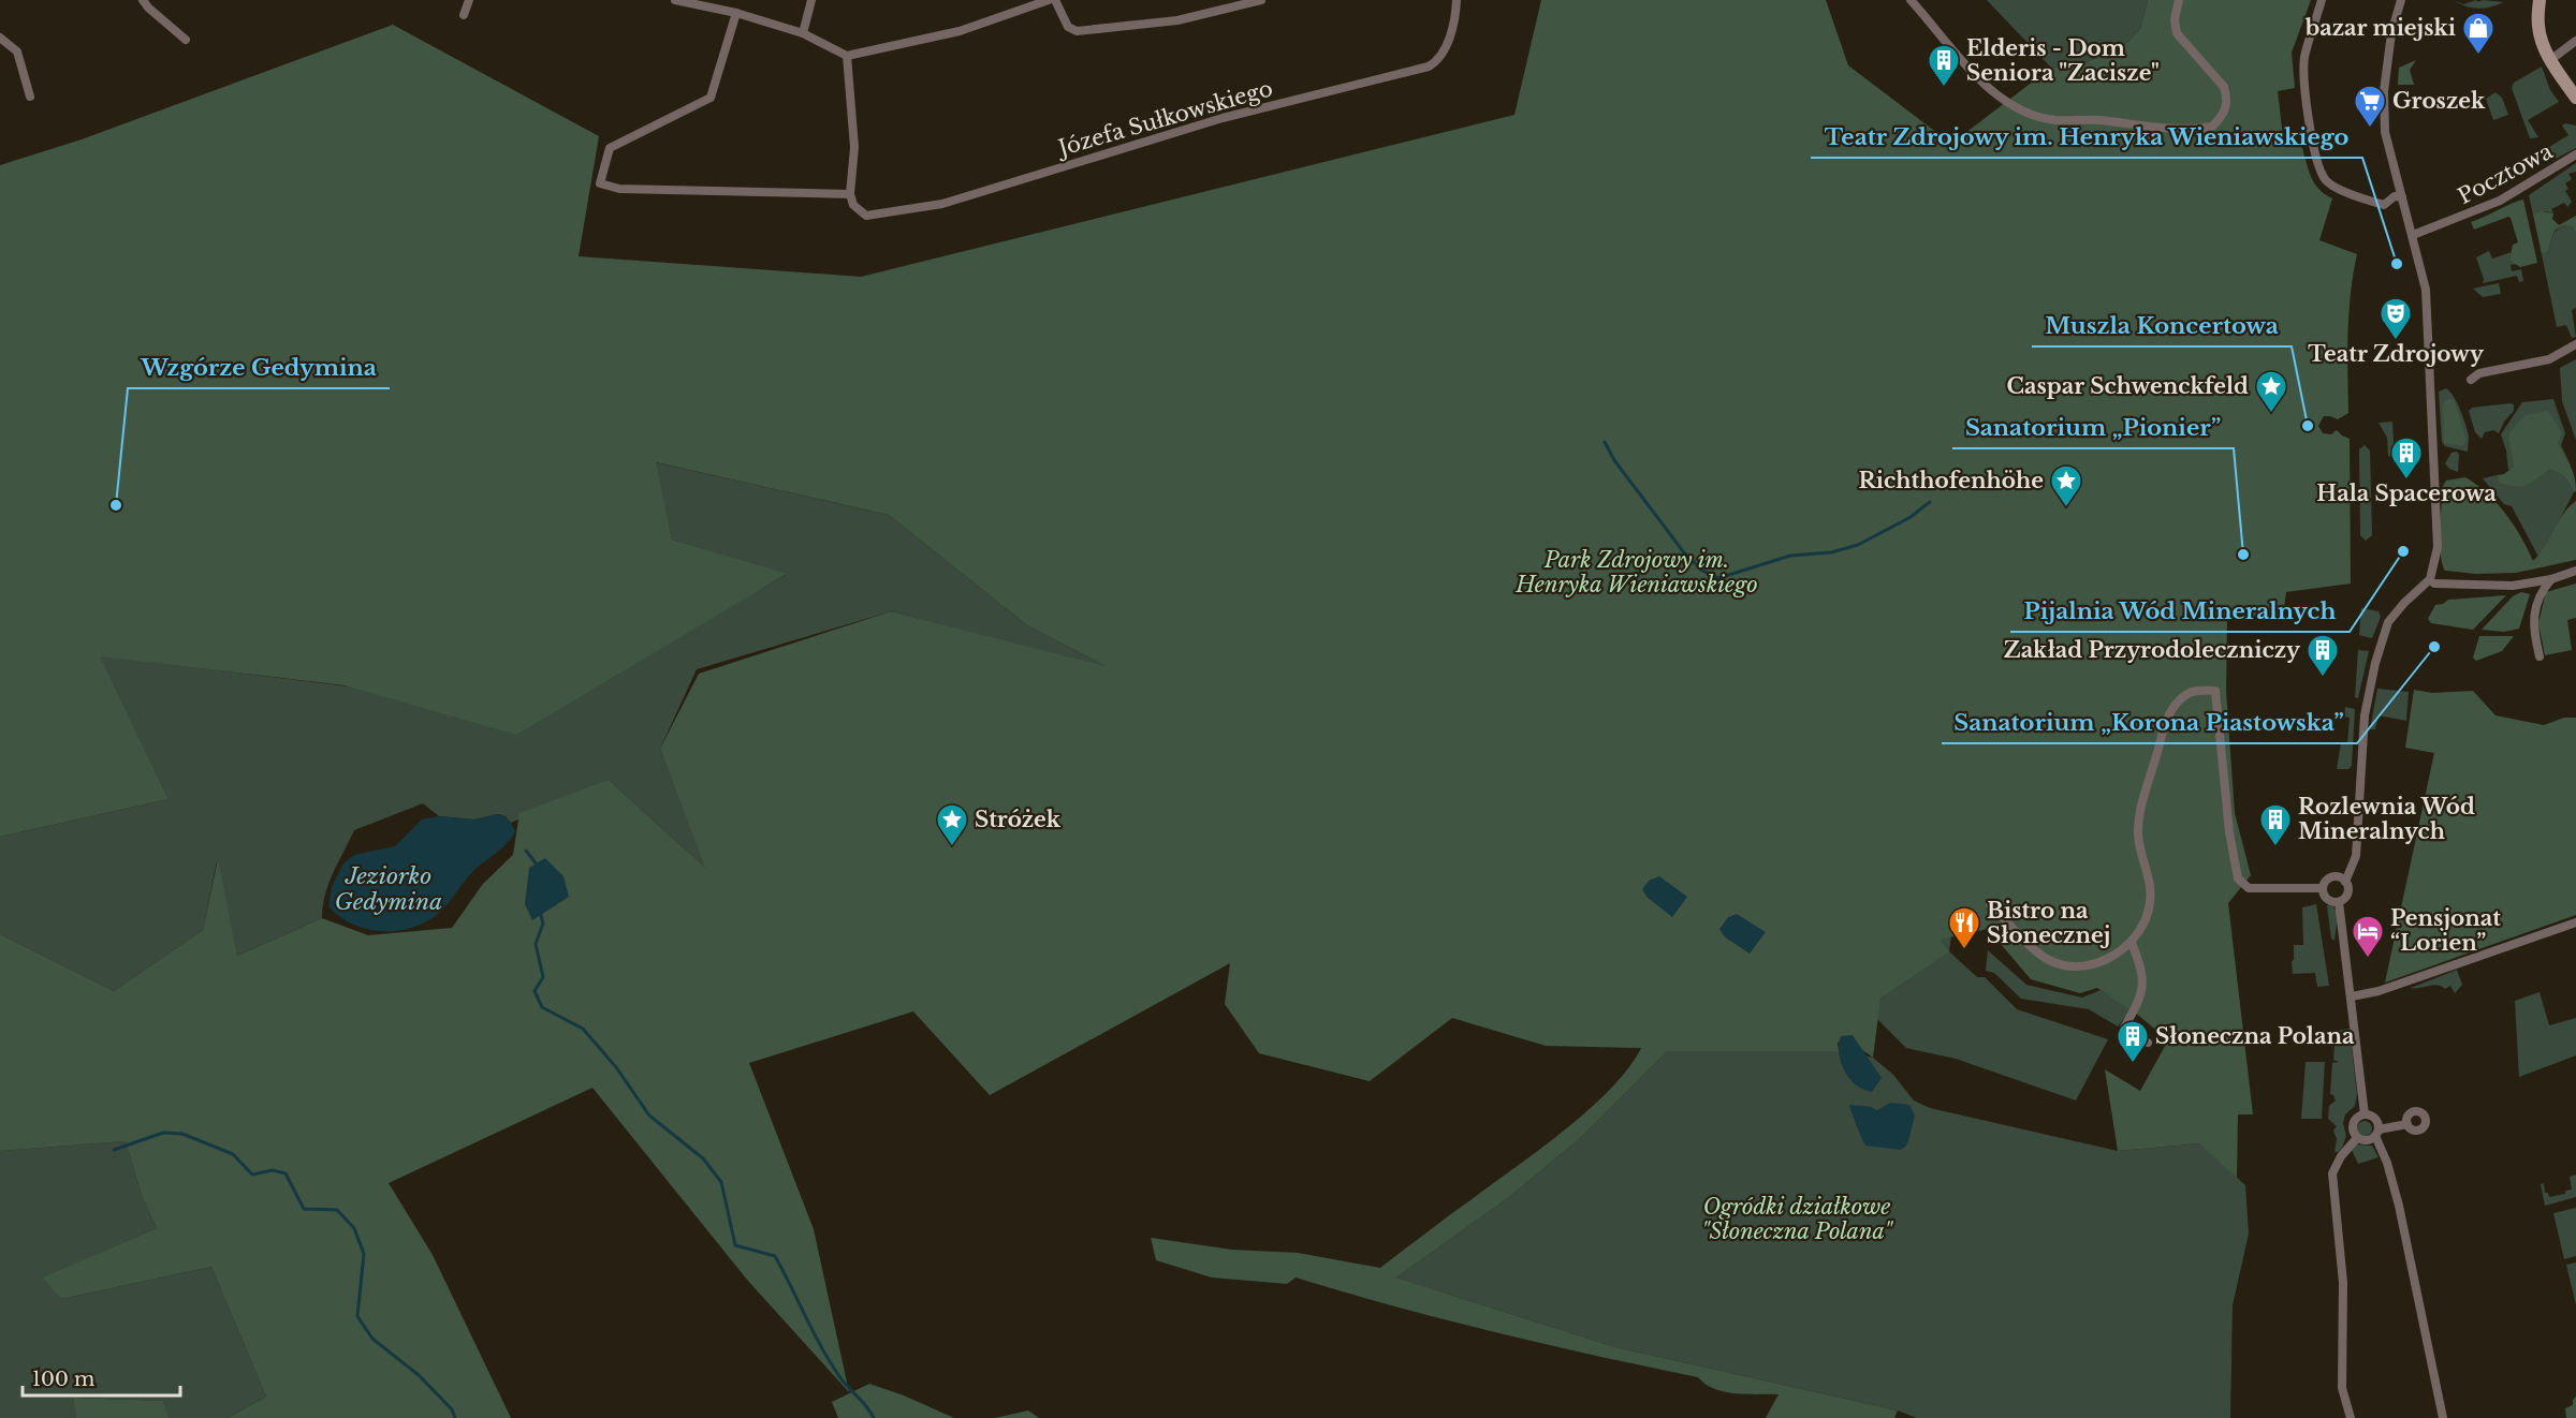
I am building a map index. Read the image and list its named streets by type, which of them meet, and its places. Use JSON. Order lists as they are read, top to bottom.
{
  "streets": {
    "street": ["Józefa Sułkowskiego", "Pocztowa"]
  },
  "water": ["Jeziorko Gedymina"],
  "parks": ["Park Zdrojowy im. Henryka Wieniawskiego", "Ogródki działkowe \"Słoneczna Polana\""],
  "places": {
    "shop": ["bazar miejski"],
    "building": [
      "Elderis - Dom Seniora \"Zacisze\"",
      "Hala Spacerowa",
      "Zakład Przyrodoleczniczy",
      "Rozlewnia Wód Mineralnych",
      "Słoneczna Polana"
    ],
    "supermarket": ["Groszek"],
    "other": [
      "Teatr Zdrojowy im. Henryka Wieniawskiego",
      "Muszla Koncertowa",
      "Wzgórze Gedymina",
      "Pijalnia Wód Mineralnych",
      "Sanatorium „Pionier”",
      "Sanatorium „Korona Piastowska”"
    ],
    "theatre": ["Teatr Zdrojowy"],
    "place": ["Caspar Schwenckfeld", "Richthofenhöhe", "Stróżek"],
    "restaurant": ["Bistro na Słonecznej"],
    "hotel": ["Pensjonat “Lorien”"]
  },
  "scale_bar": "100 m"
}
